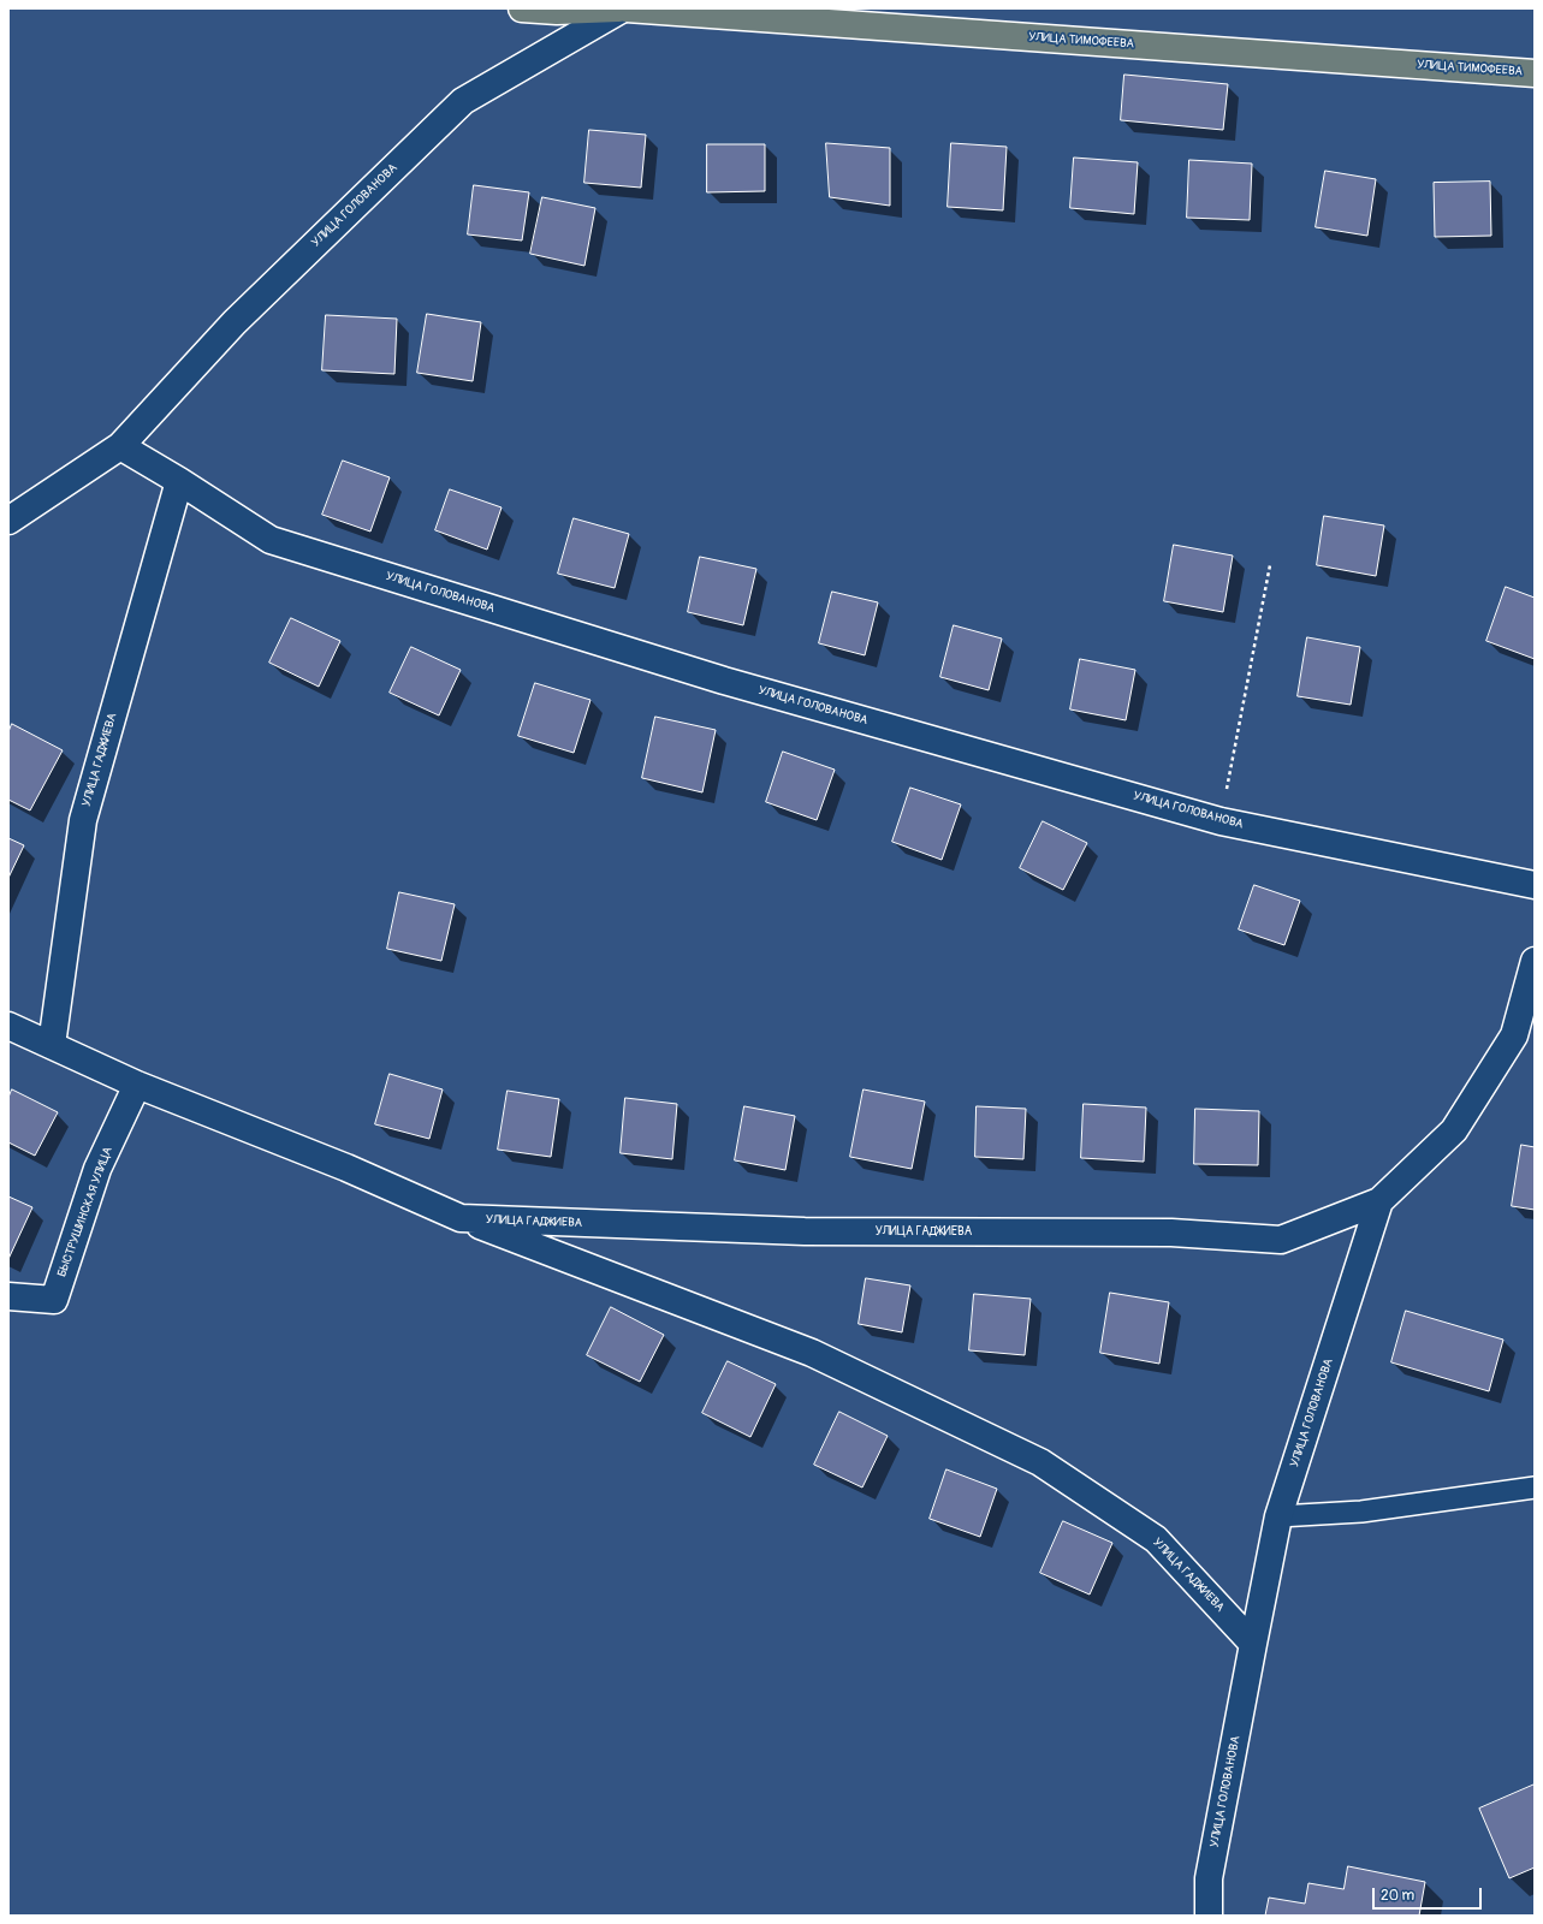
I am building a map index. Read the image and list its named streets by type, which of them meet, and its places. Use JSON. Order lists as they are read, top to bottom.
{
  "streets": {
    "main road": ["УЛИЦА ТИМОФЕЕВА"],
    "street": ["УЛИЦА ГОЛОВАНОВА", "УЛИЦА ГАДЖИЕВА", "БЫСТРУШИНСКАЯ УЛИЦА"]
  },
  "crossings": [
    ["УЛИЦА ГОЛОВАНОВА", "УЛИЦА ГАДЖИЕВА"],
    ["УЛИЦА ГАДЖИЕВА", "БЫСТРУШИНСКАЯ УЛИЦА"]
  ],
  "scale_bar": "20 m"
}
